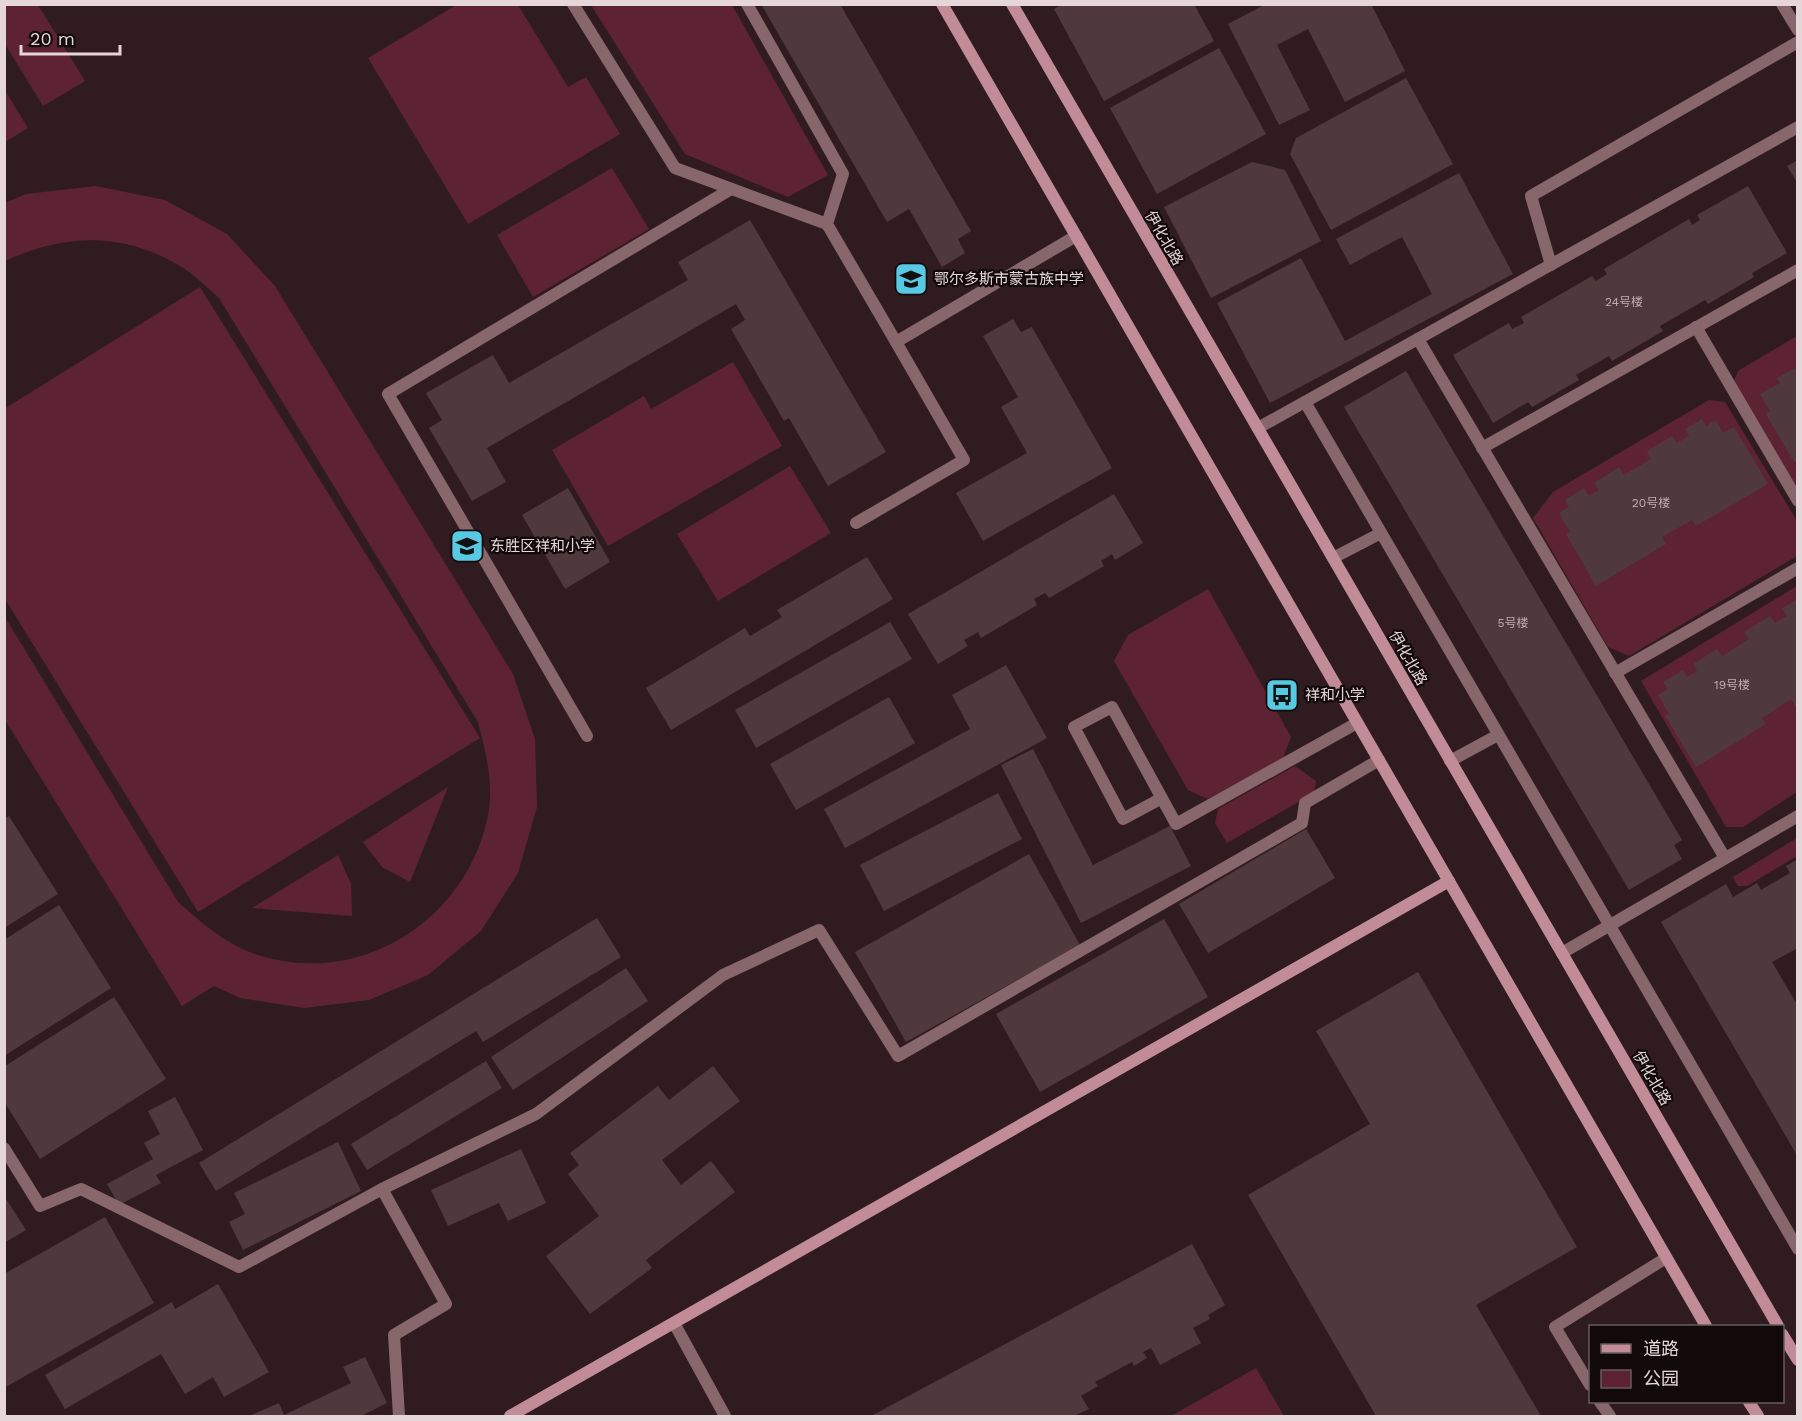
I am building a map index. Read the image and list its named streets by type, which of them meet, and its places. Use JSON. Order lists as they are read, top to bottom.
{
  "streets": {
    "street": ["伊化北路"]
  },
  "places": {
    "school or university": ["鄂尔多斯市蒙古族中学", "东胜区祥和小学"],
    "bus stop": ["祥和小学"]
  },
  "house_numbers": [
    "24号楼",
    "20号楼",
    "5号楼",
    "19号楼"
  ],
  "legend": ["道路", "公园"],
  "scale_bar": "20 m"
}
